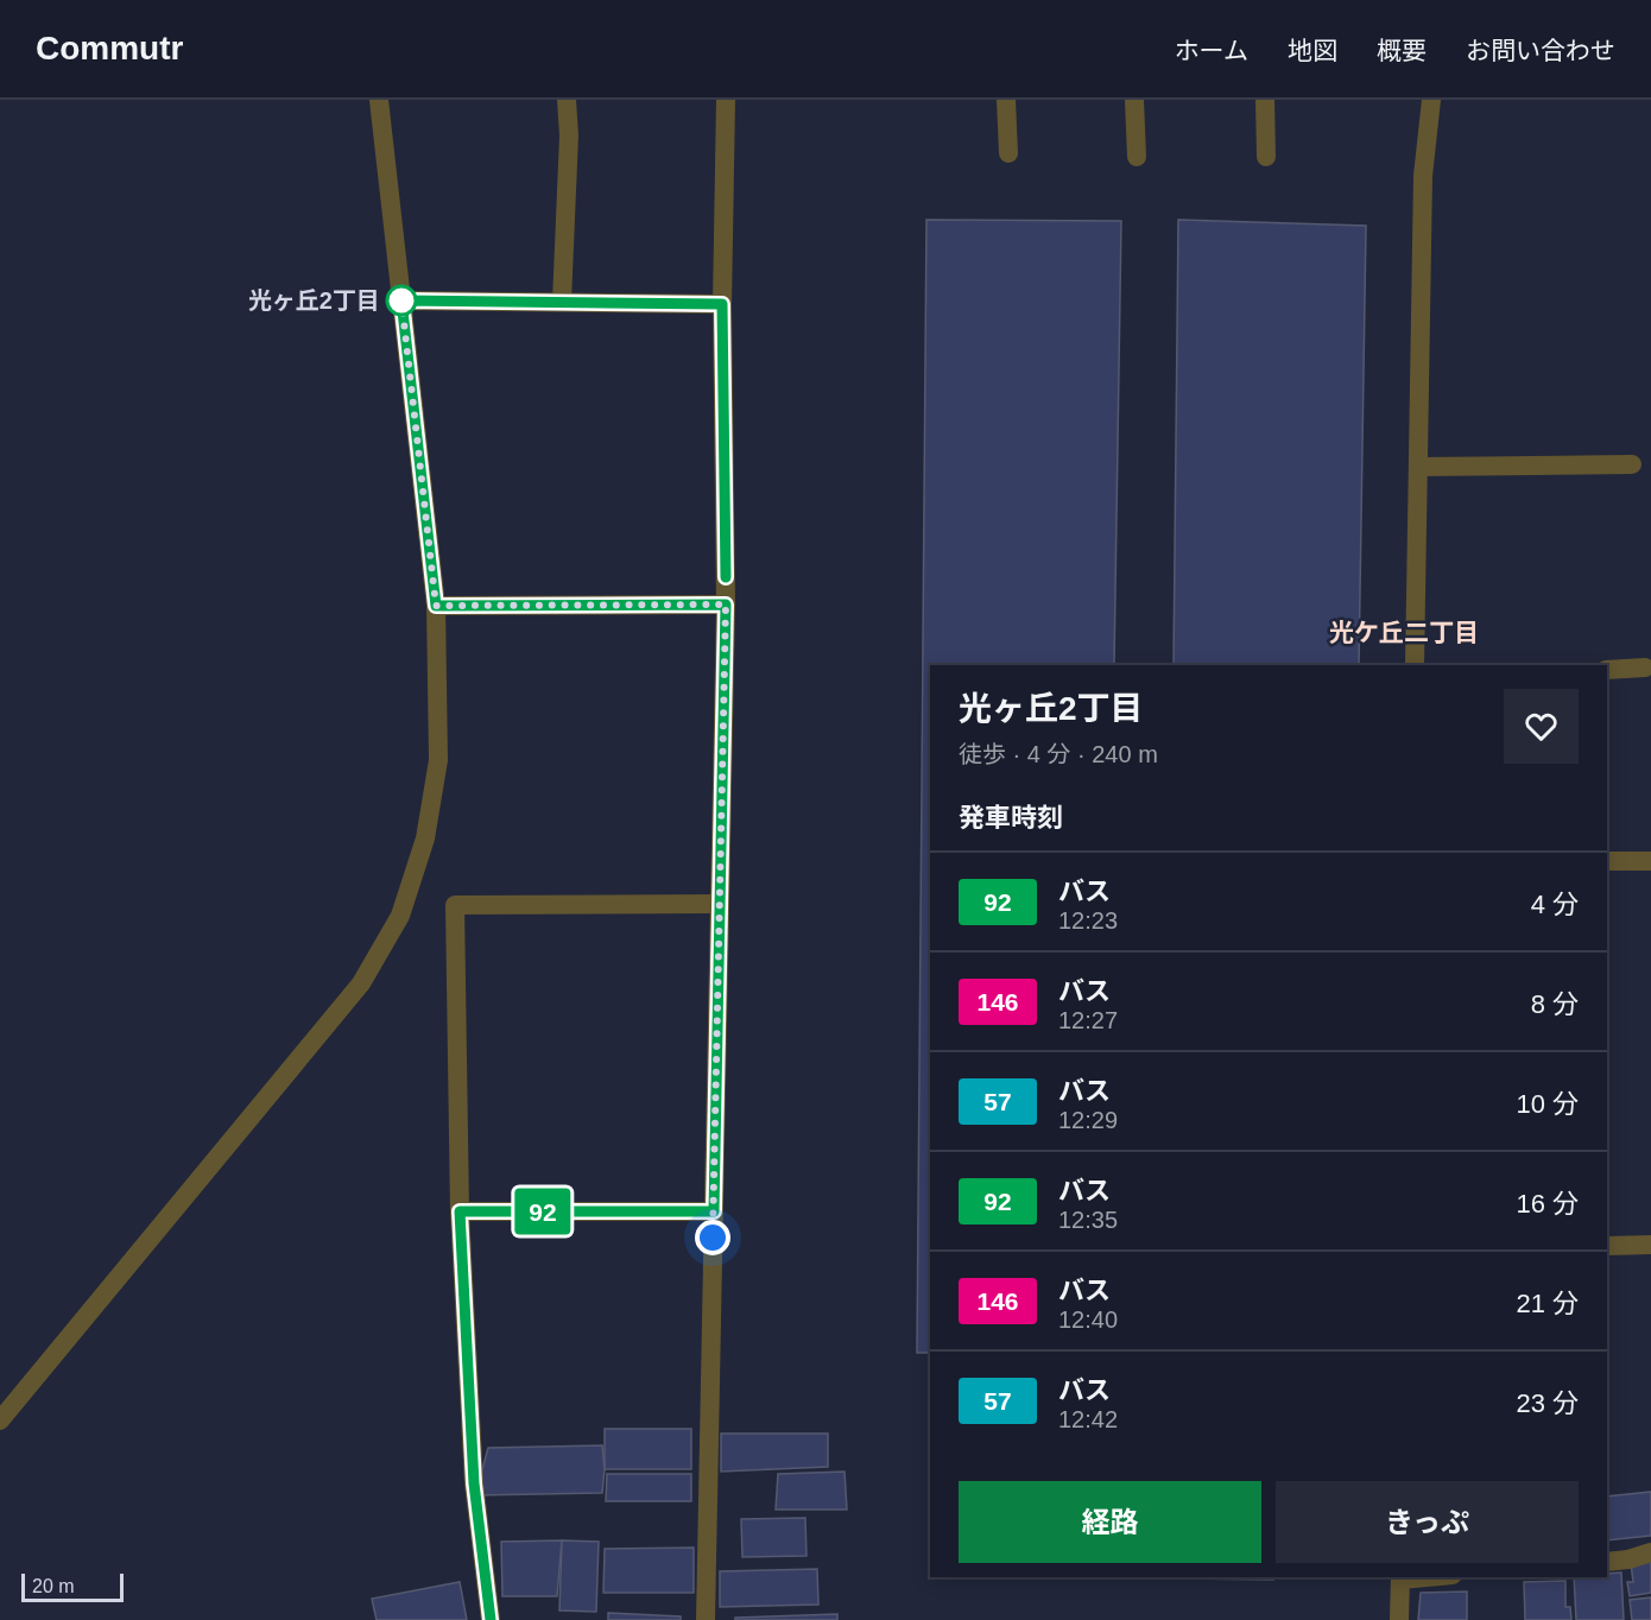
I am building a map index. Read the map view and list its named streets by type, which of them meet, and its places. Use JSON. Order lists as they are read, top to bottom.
{
  "districts": ["光ケ丘二丁目"],
  "places": ["光ヶ丘2丁目"],
  "lines": ["bus line 92"],
  "scale_bar": "20 m",
  "page": {
    "header": "Commutr",
    "nav": [
      "ホーム",
      "地図",
      "概要",
      "お問い合わせ"
    ],
    "on_map": "92",
    "heading": [
      ["光ヶ丘2丁目", "徒歩 · 4 分 · 240 m"],
      "発車時刻"
    ],
    "list": [
      {
        "mark": "92",
        "name": "バス",
        "note": "12:23",
        "value": "4 分"
      },
      {
        "mark": "146",
        "name": "バス",
        "note": "12:27",
        "value": "8 分"
      },
      {
        "mark": "57",
        "name": "バス",
        "note": "12:29",
        "value": "10 分"
      },
      {
        "mark": "92",
        "name": "バス",
        "note": "12:35",
        "value": "16 分"
      },
      {
        "mark": "146",
        "name": "バス",
        "note": "12:40",
        "value": "21 分"
      },
      {
        "mark": "57",
        "name": "バス",
        "note": "12:42",
        "value": "23 分"
      }
    ],
    "buttons": ["経路", "きっぷ"],
    "scale": "20 m"
  }
}
